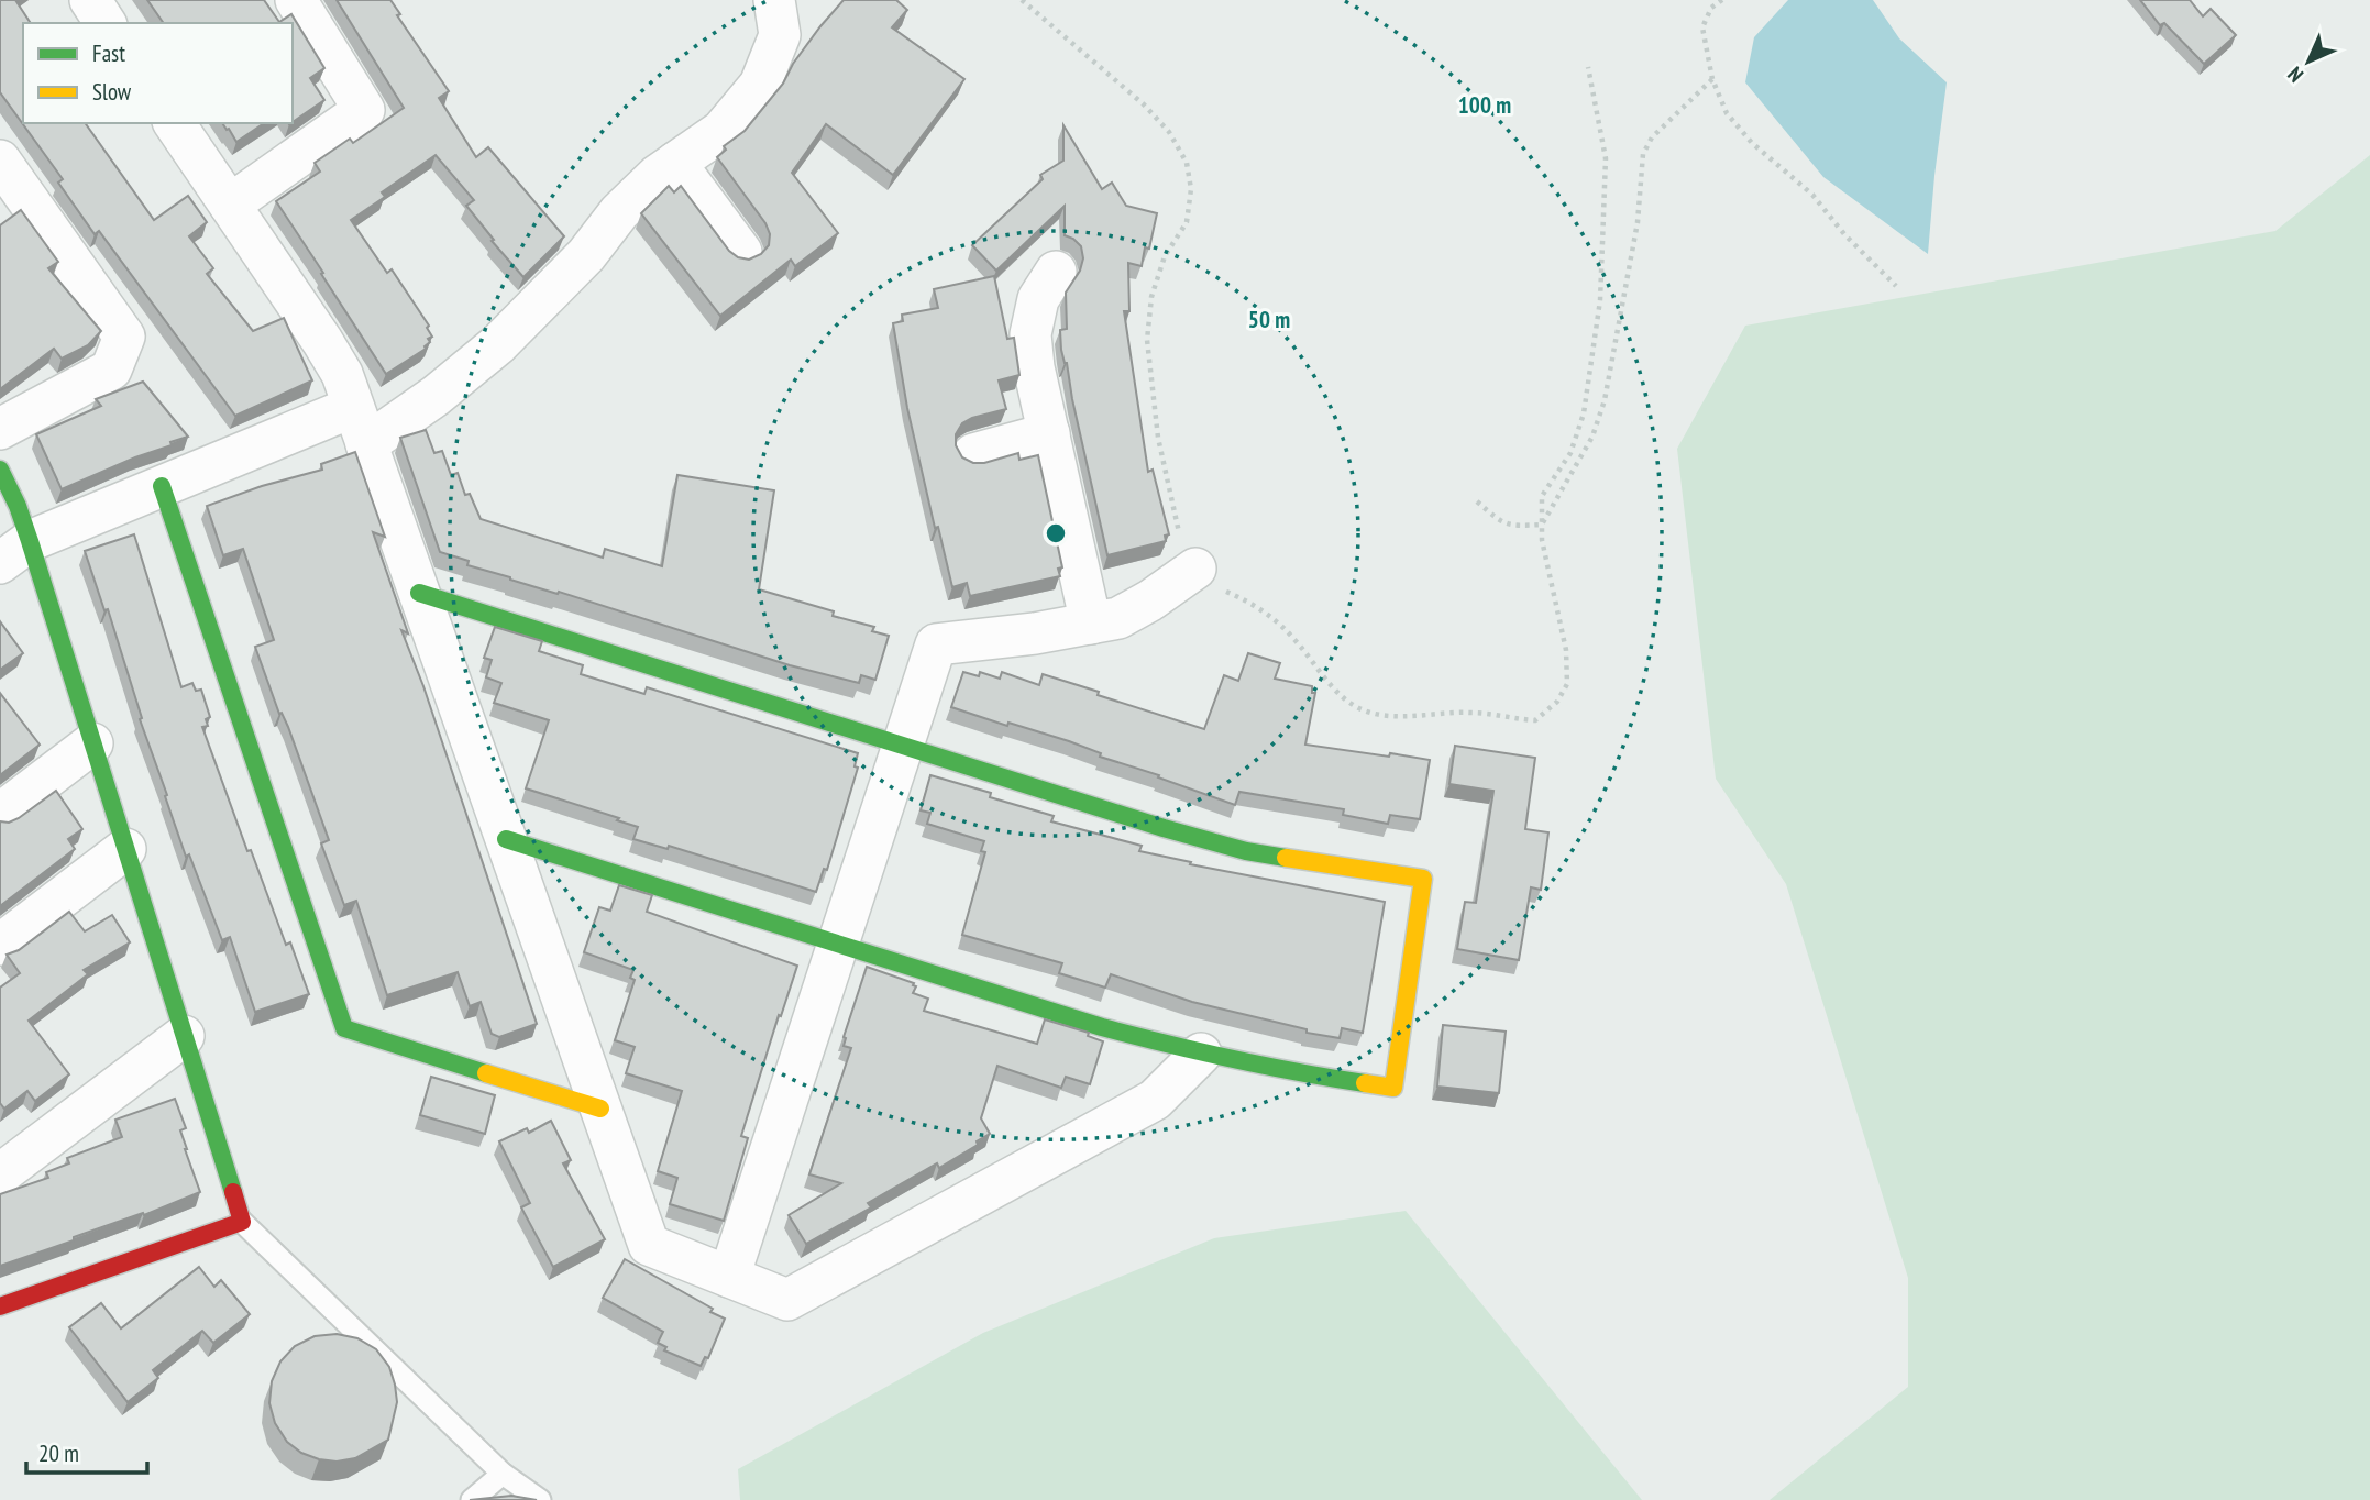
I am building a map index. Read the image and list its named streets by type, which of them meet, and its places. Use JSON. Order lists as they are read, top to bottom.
{
  "legend": ["Fast", "Slow"],
  "scale_bar": "20 m",
  "north": "bottom left",
  "rings": ["100 m", "50 m"]
}
